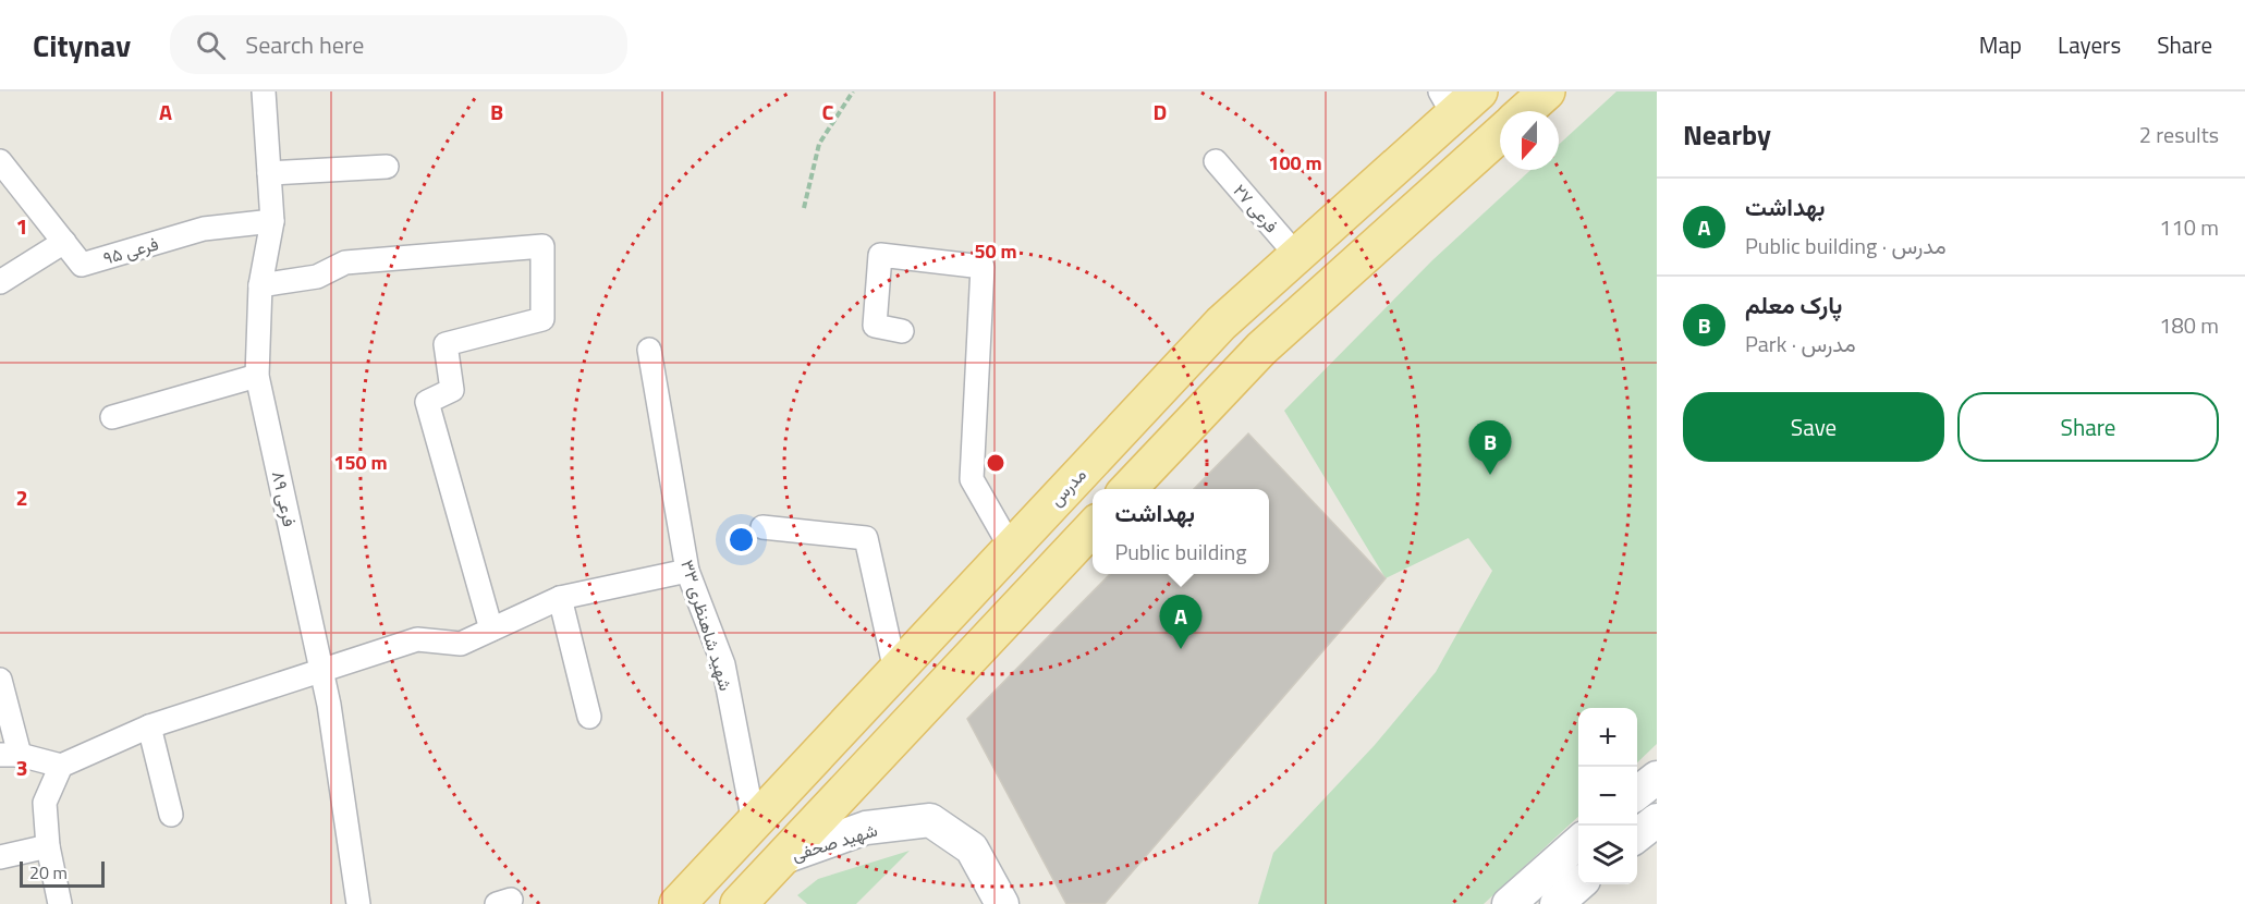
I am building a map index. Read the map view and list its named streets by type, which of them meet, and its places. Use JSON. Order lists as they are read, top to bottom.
{
  "streets": {
    "main road": ["مدرس"],
    "street": [
      "فرعی ۲۷",
      "فرعی ۹۵",
      "فرعی ۸۹",
      "۳۳ شهید شاهنظری",
      "شهید صحفی"
    ]
  },
  "crossings": [
    ["فرعی ۲۷", "مدرس"],
    ["فرعی ۹۵", "فرعی ۸۹"],
    ["مدرس", "۳۳ شهید شاهنظری"]
  ],
  "scale_bar": "20 m",
  "north": "bottom",
  "page": {
    "header": "Citynav",
    "search": "Search here",
    "nav": ["Map", "Layers", "Share"],
    "heading": ["Nearby", "2 results"],
    "list": [
      {
        "mark": "A",
        "name": "بهداشت",
        "note": "Public building · مدرس",
        "value": "110 m"
      },
      {
        "mark": "B",
        "name": "پارک معلم",
        "note": "Park · مدرس",
        "value": "180 m"
      }
    ],
    "buttons": ["Save", "Share"],
    "pins": ["B", "A"],
    "popup": ["بهداشت", "Public building"],
    "map_buttons": ["+", "−"],
    "scale": "20 m"
  },
  "grid": {
    "columns": [
      "A",
      "B",
      "C",
      "D"
    ],
    "rows": ["1", "2", "3"]
  },
  "rings": ["100 m", "50 m", "150 m"]
}
